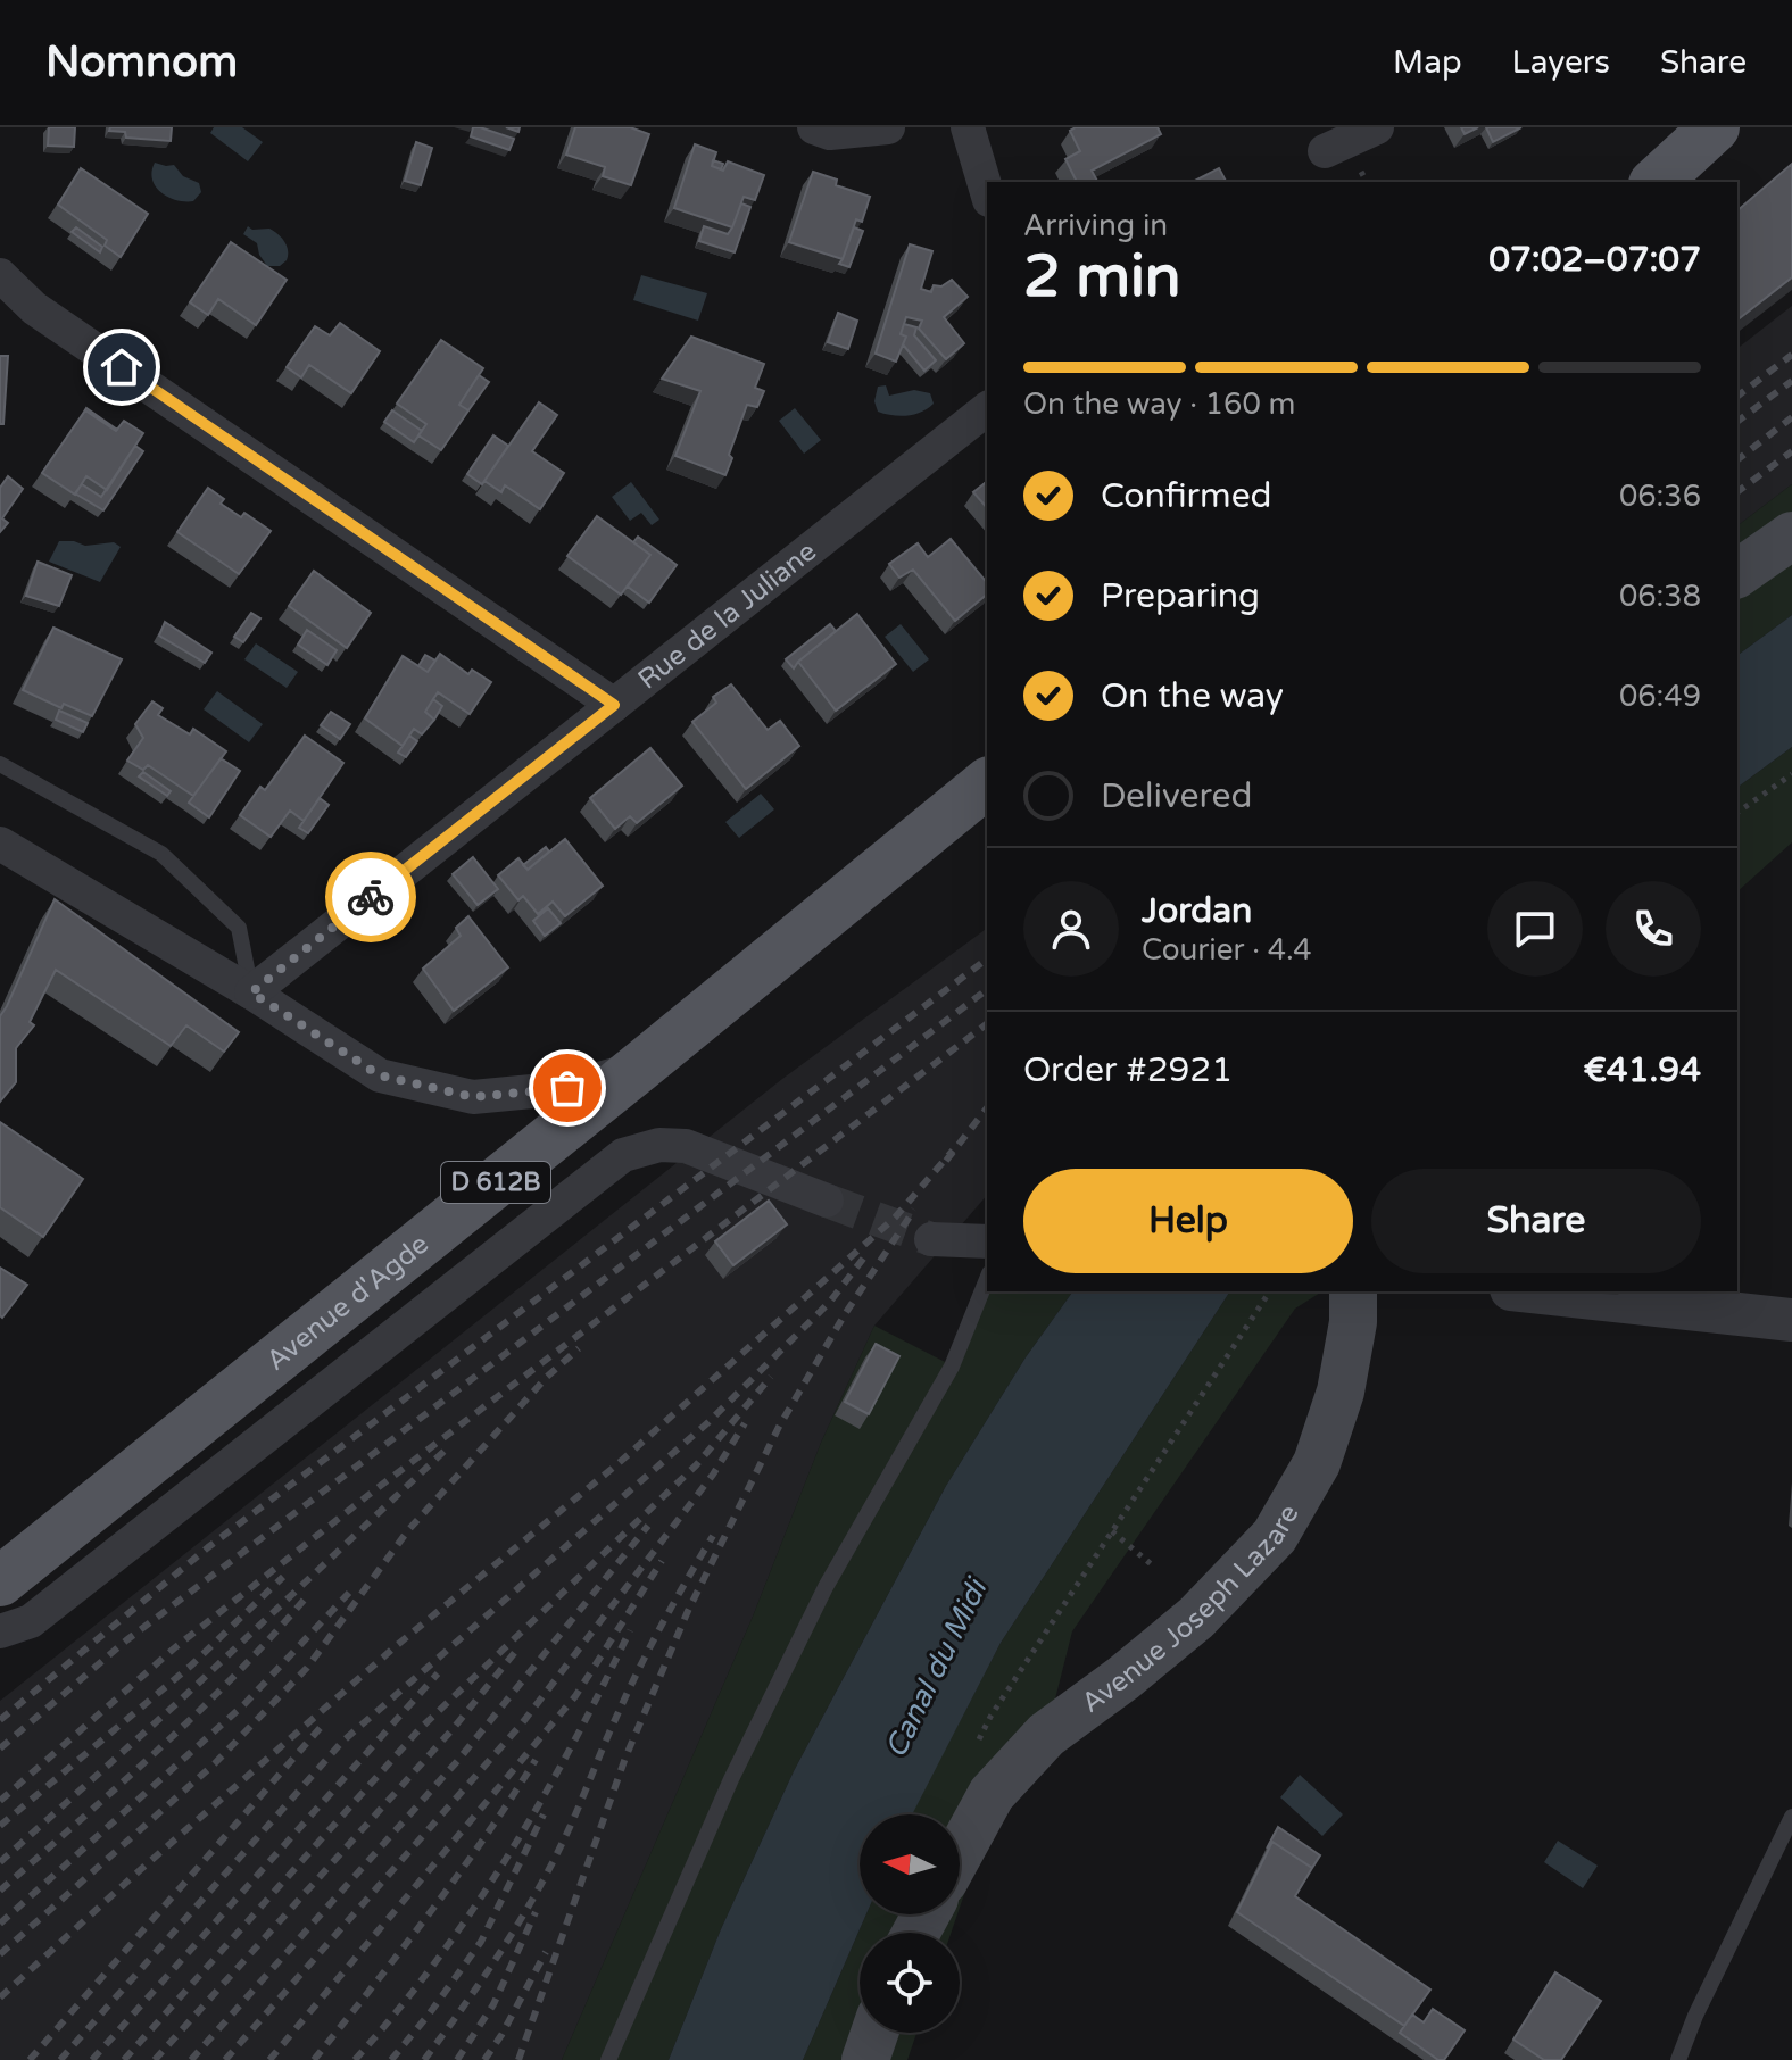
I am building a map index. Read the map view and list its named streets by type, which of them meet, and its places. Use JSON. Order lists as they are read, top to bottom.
{
  "streets": {
    "main road": ["D 612B", "Avenue d'Agde", "Avenue Joseph Lazare"],
    "street": ["Rue de la Juliane"]
  },
  "water": ["Canal du Midi"],
  "north": "left",
  "page": {
    "header": "Nomnom",
    "nav": ["Map", "Layers", "Share"],
    "heading": ["2 min", "Arriving in", "07:02–07:07"],
    "panel": [
      "Jordan",
      "Courier · 4.4",
      "Order #2921",
      "€41.94"
    ],
    "bar": "On the way · 160 m",
    "list": [
      ["Confirmed", "06:36"],
      ["Preparing", "06:38"],
      ["On the way", "06:49"],
      "Delivered"
    ],
    "buttons": ["Help", "Share"]
  }
}
